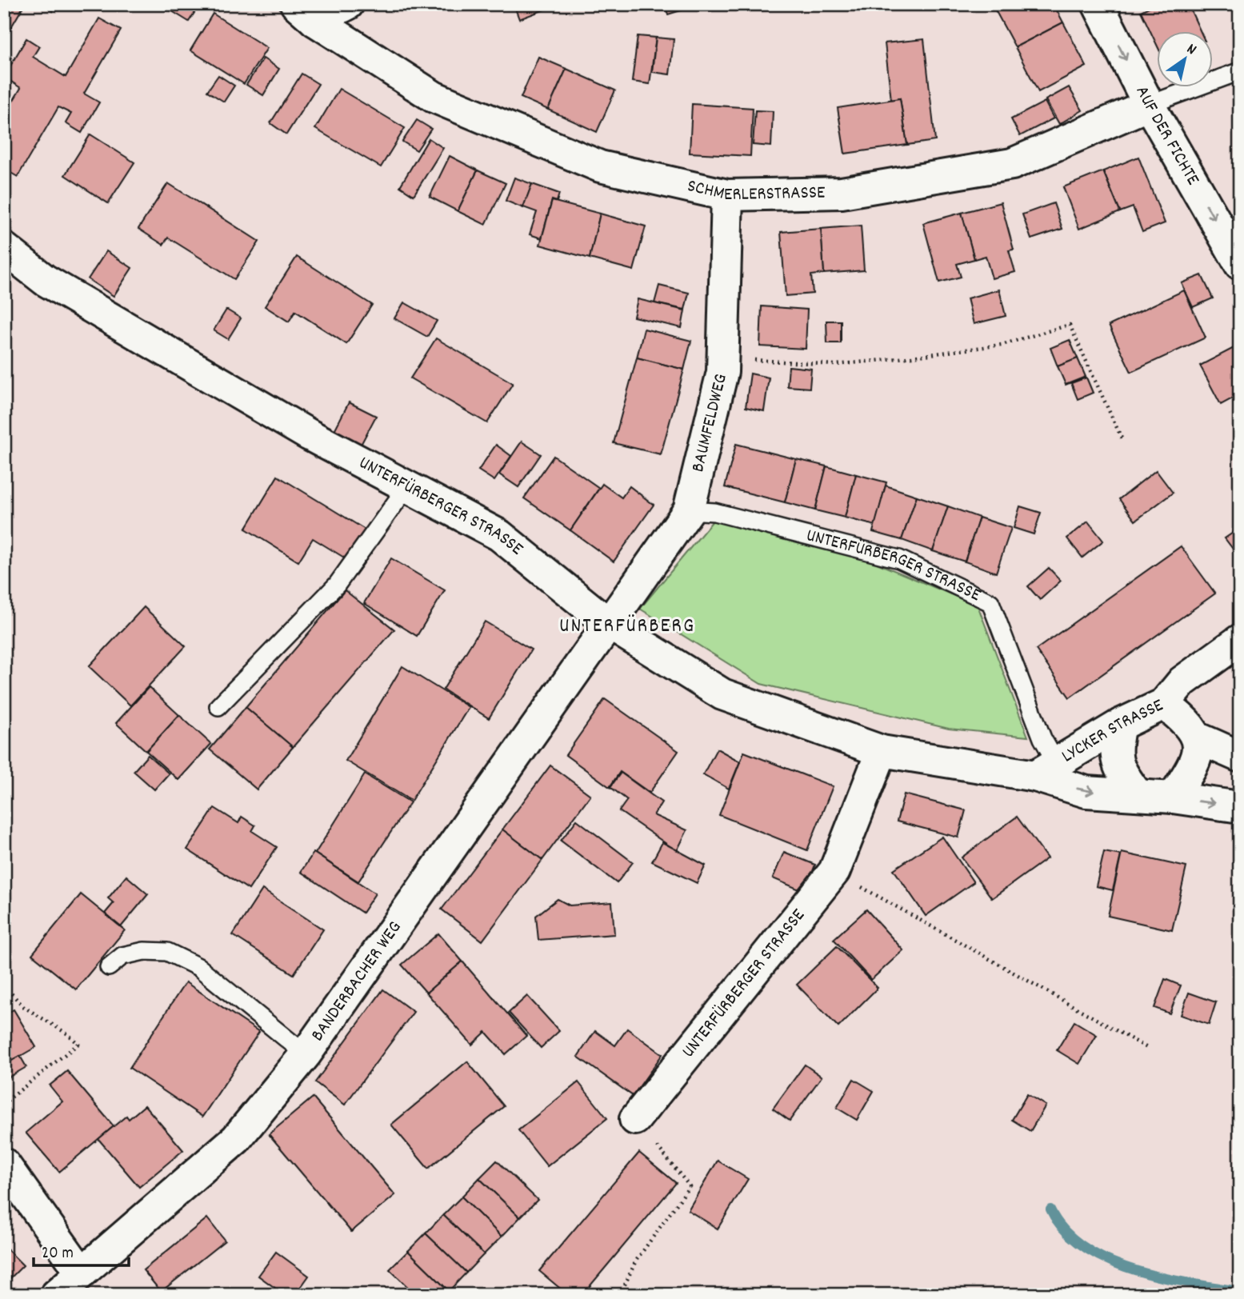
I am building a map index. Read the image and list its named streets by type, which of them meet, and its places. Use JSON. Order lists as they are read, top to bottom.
{
  "streets": {
    "street": [
      "AUF DER FICHTE",
      "SCHMERLERSTRASSE",
      "BAUMFELDWEG",
      "UNTERFÜRBERGER STRASSE",
      "LYCKER STRASSE",
      "BANDERBACHER WEG"
    ]
  },
  "crossings": [
    ["AUF DER FICHTE", "SCHMERLERSTRASSE"],
    ["SCHMERLERSTRASSE", "BAUMFELDWEG"],
    ["BAUMFELDWEG", "UNTERFÜRBERGER STRASSE"],
    ["BAUMFELDWEG", "BANDERBACHER WEG"],
    ["UNTERFÜRBERGER STRASSE", "LYCKER STRASSE"],
    ["UNTERFÜRBERGER STRASSE", "BANDERBACHER WEG"]
  ],
  "one_way": ["AUF DER FICHTE"],
  "districts": ["UNTERFÜRBERG"],
  "scale_bar": "20 m",
  "north": "top right"
}
